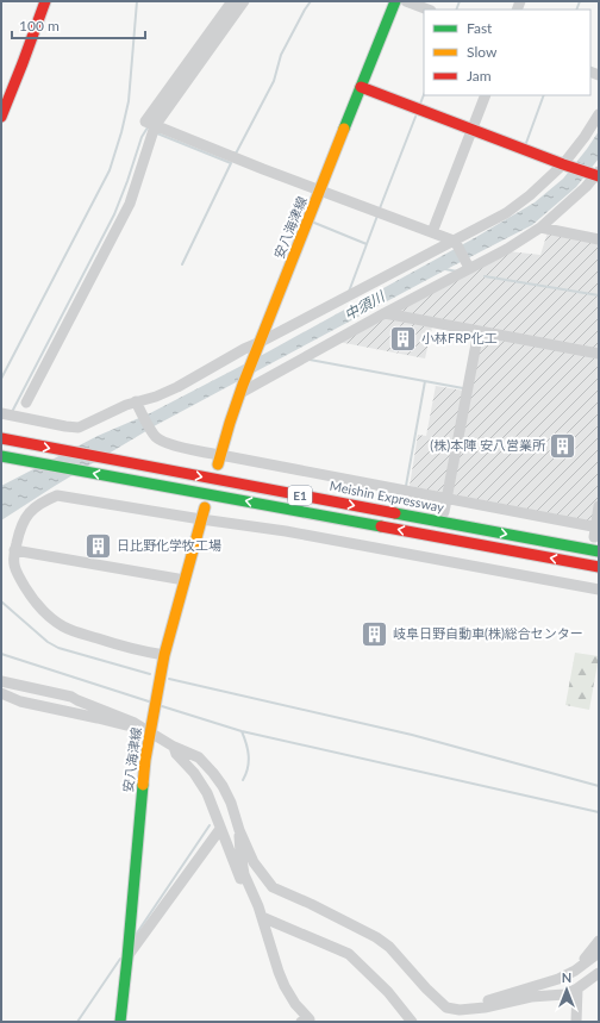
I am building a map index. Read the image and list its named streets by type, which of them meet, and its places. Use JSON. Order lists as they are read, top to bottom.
{
  "streets": {
    "main road": ["安八海津線", "E1", "Meishin Expressway"]
  },
  "water": ["中須川"],
  "places": {
    "building": [
      "小林FRP化工",
      "(株)本陣 安八営業所",
      "日比野化学牧工場",
      "岐阜日野自動車(株)総合センター"
    ]
  },
  "legend": ["Fast", "Slow", "Jam"],
  "scale_bar": "100 m",
  "north": "top"
}
